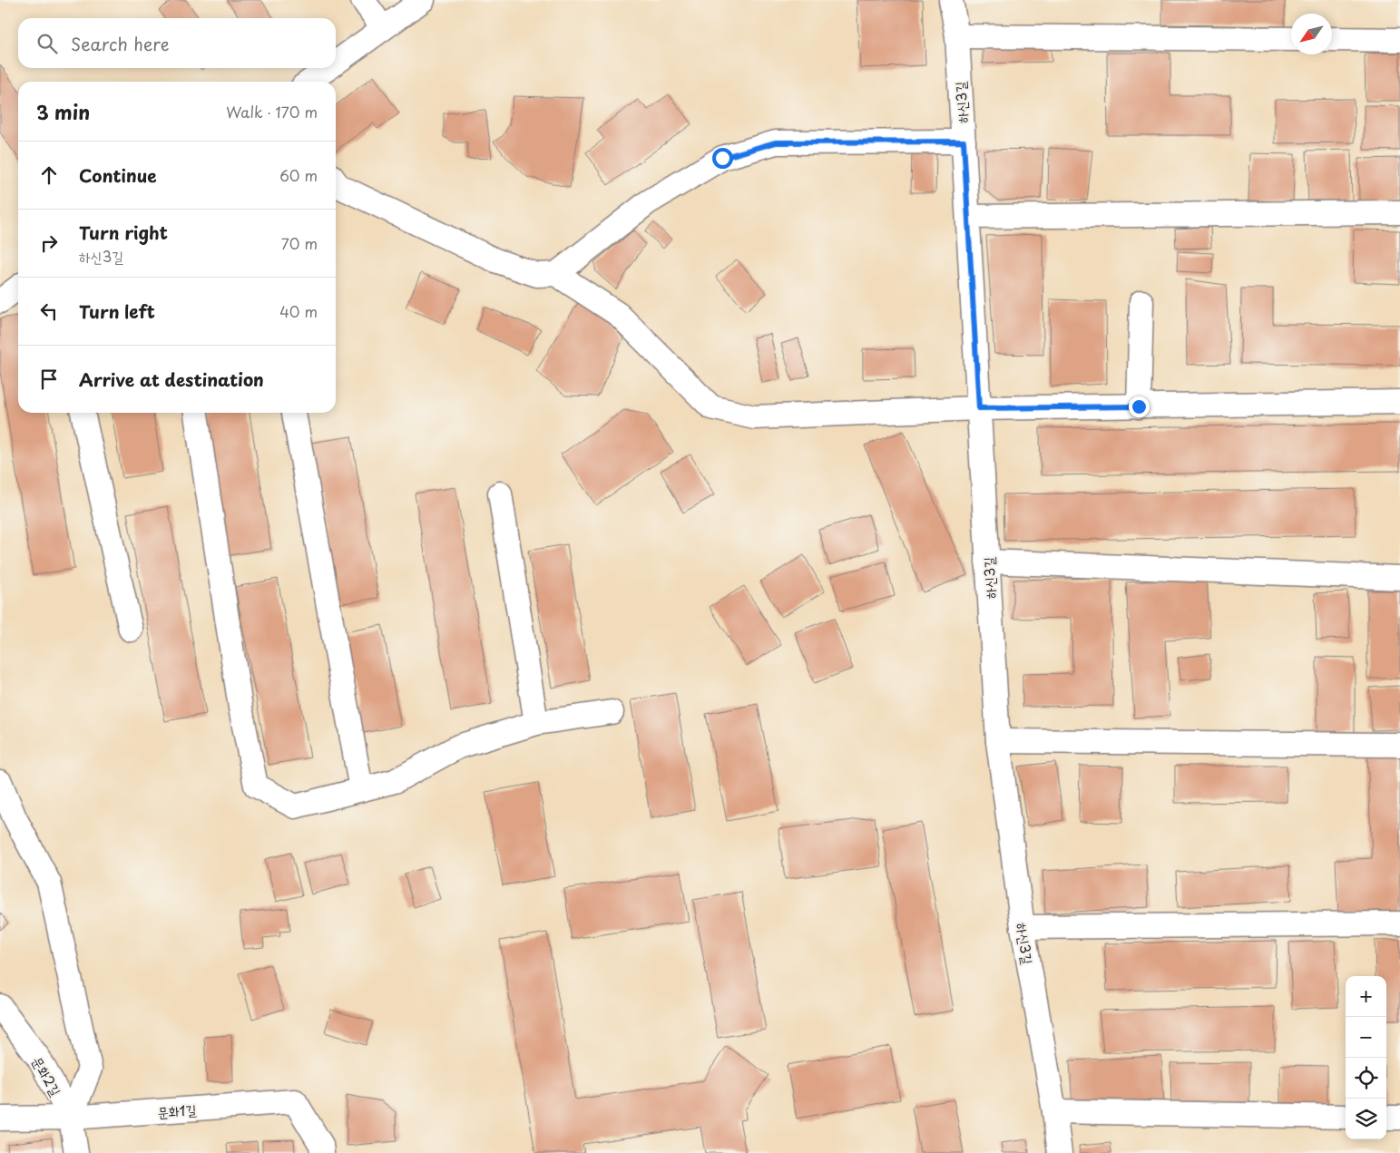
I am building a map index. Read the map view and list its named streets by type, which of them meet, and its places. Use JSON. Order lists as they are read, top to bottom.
{
  "streets": {
    "street": ["하신3길", "문화2길", "문화1길"]
  },
  "crossings": [
    ["문화2길", "문화1길"]
  ],
  "north": "bottom left",
  "page": {
    "search": "Search here",
    "heading": ["3 min", "Walk · 170 m"],
    "list": [
      ["Continue", "60 m"],
      ["Turn right", "하신3길", "70 m"],
      ["Turn left", "40 m"],
      "Arrive at destination"
    ],
    "map_buttons": ["+", "−"]
  }
}
